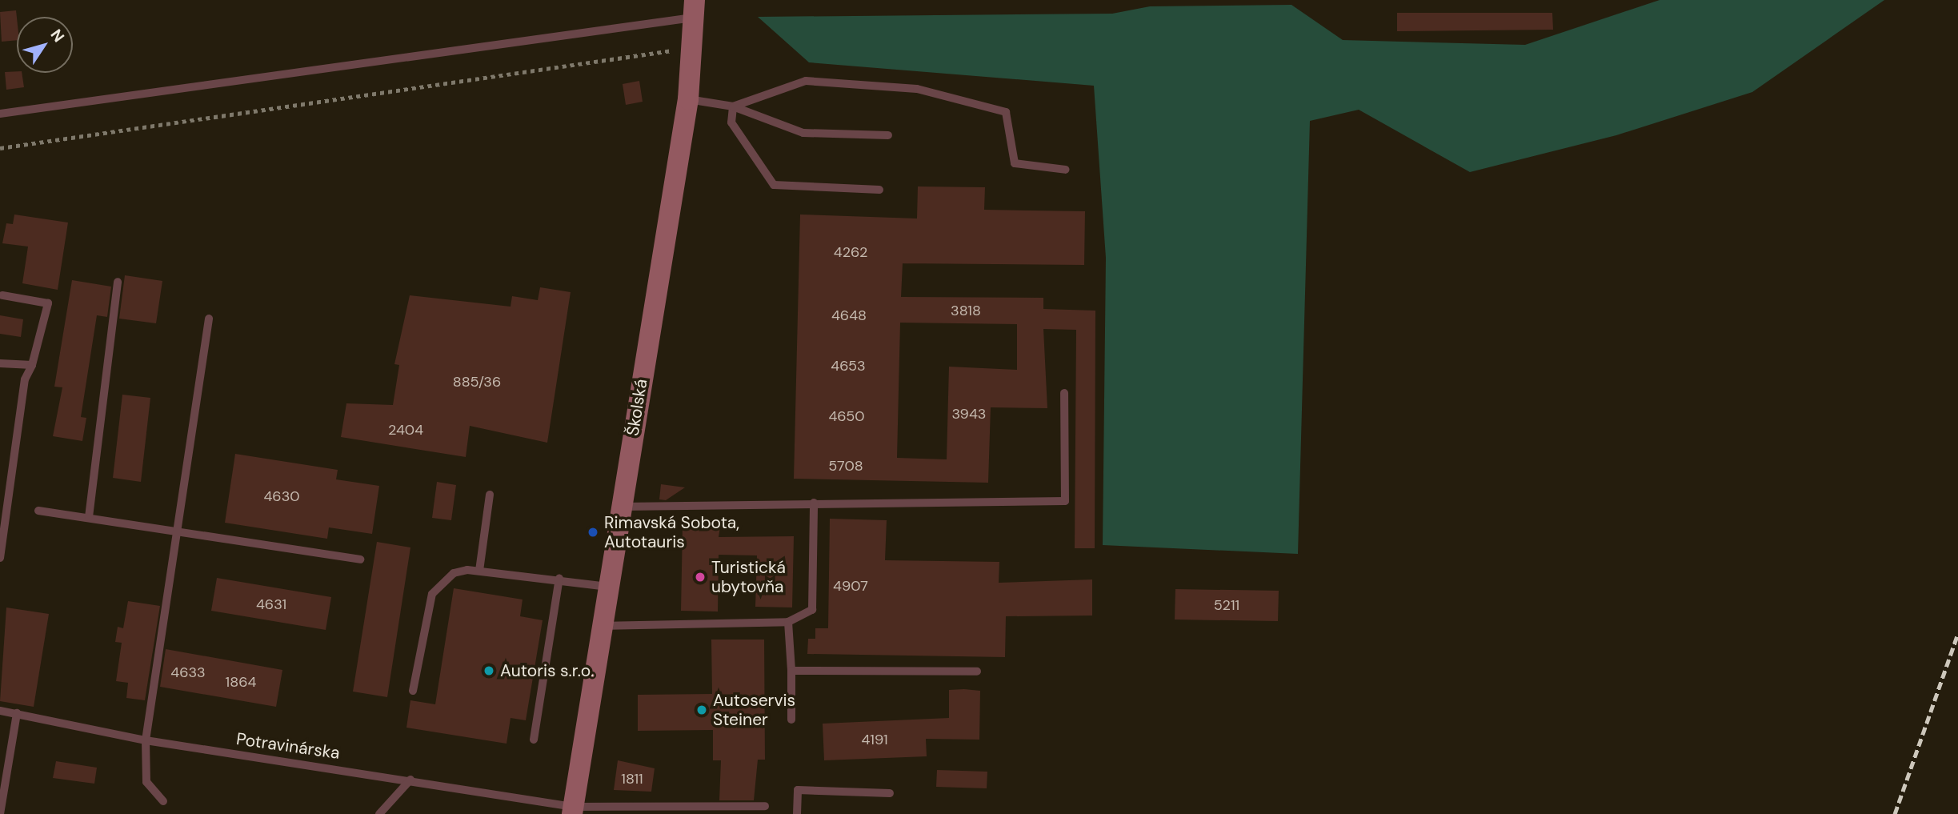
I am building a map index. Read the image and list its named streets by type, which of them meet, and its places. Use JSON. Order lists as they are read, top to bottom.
{
  "streets": {
    "main road": ["Školská"],
    "lane": ["Potravinárska"]
  },
  "crossings": [
    ["Školská", "Potravinárska"]
  ],
  "places": [
    "Rimavská Sobota, Autotauris",
    "Turistická ubytovňa",
    "Autoris s.r.o.",
    "Autoservis Steiner"
  ],
  "house_numbers": [
    "4262",
    "3818",
    "4648",
    "4653",
    "885/36",
    "3943",
    "4650",
    "2404",
    "5708",
    "4630",
    "4907",
    "4631",
    "5211",
    "4633",
    "1864",
    "4191",
    "1811"
  ],
  "north": "top right"
}
